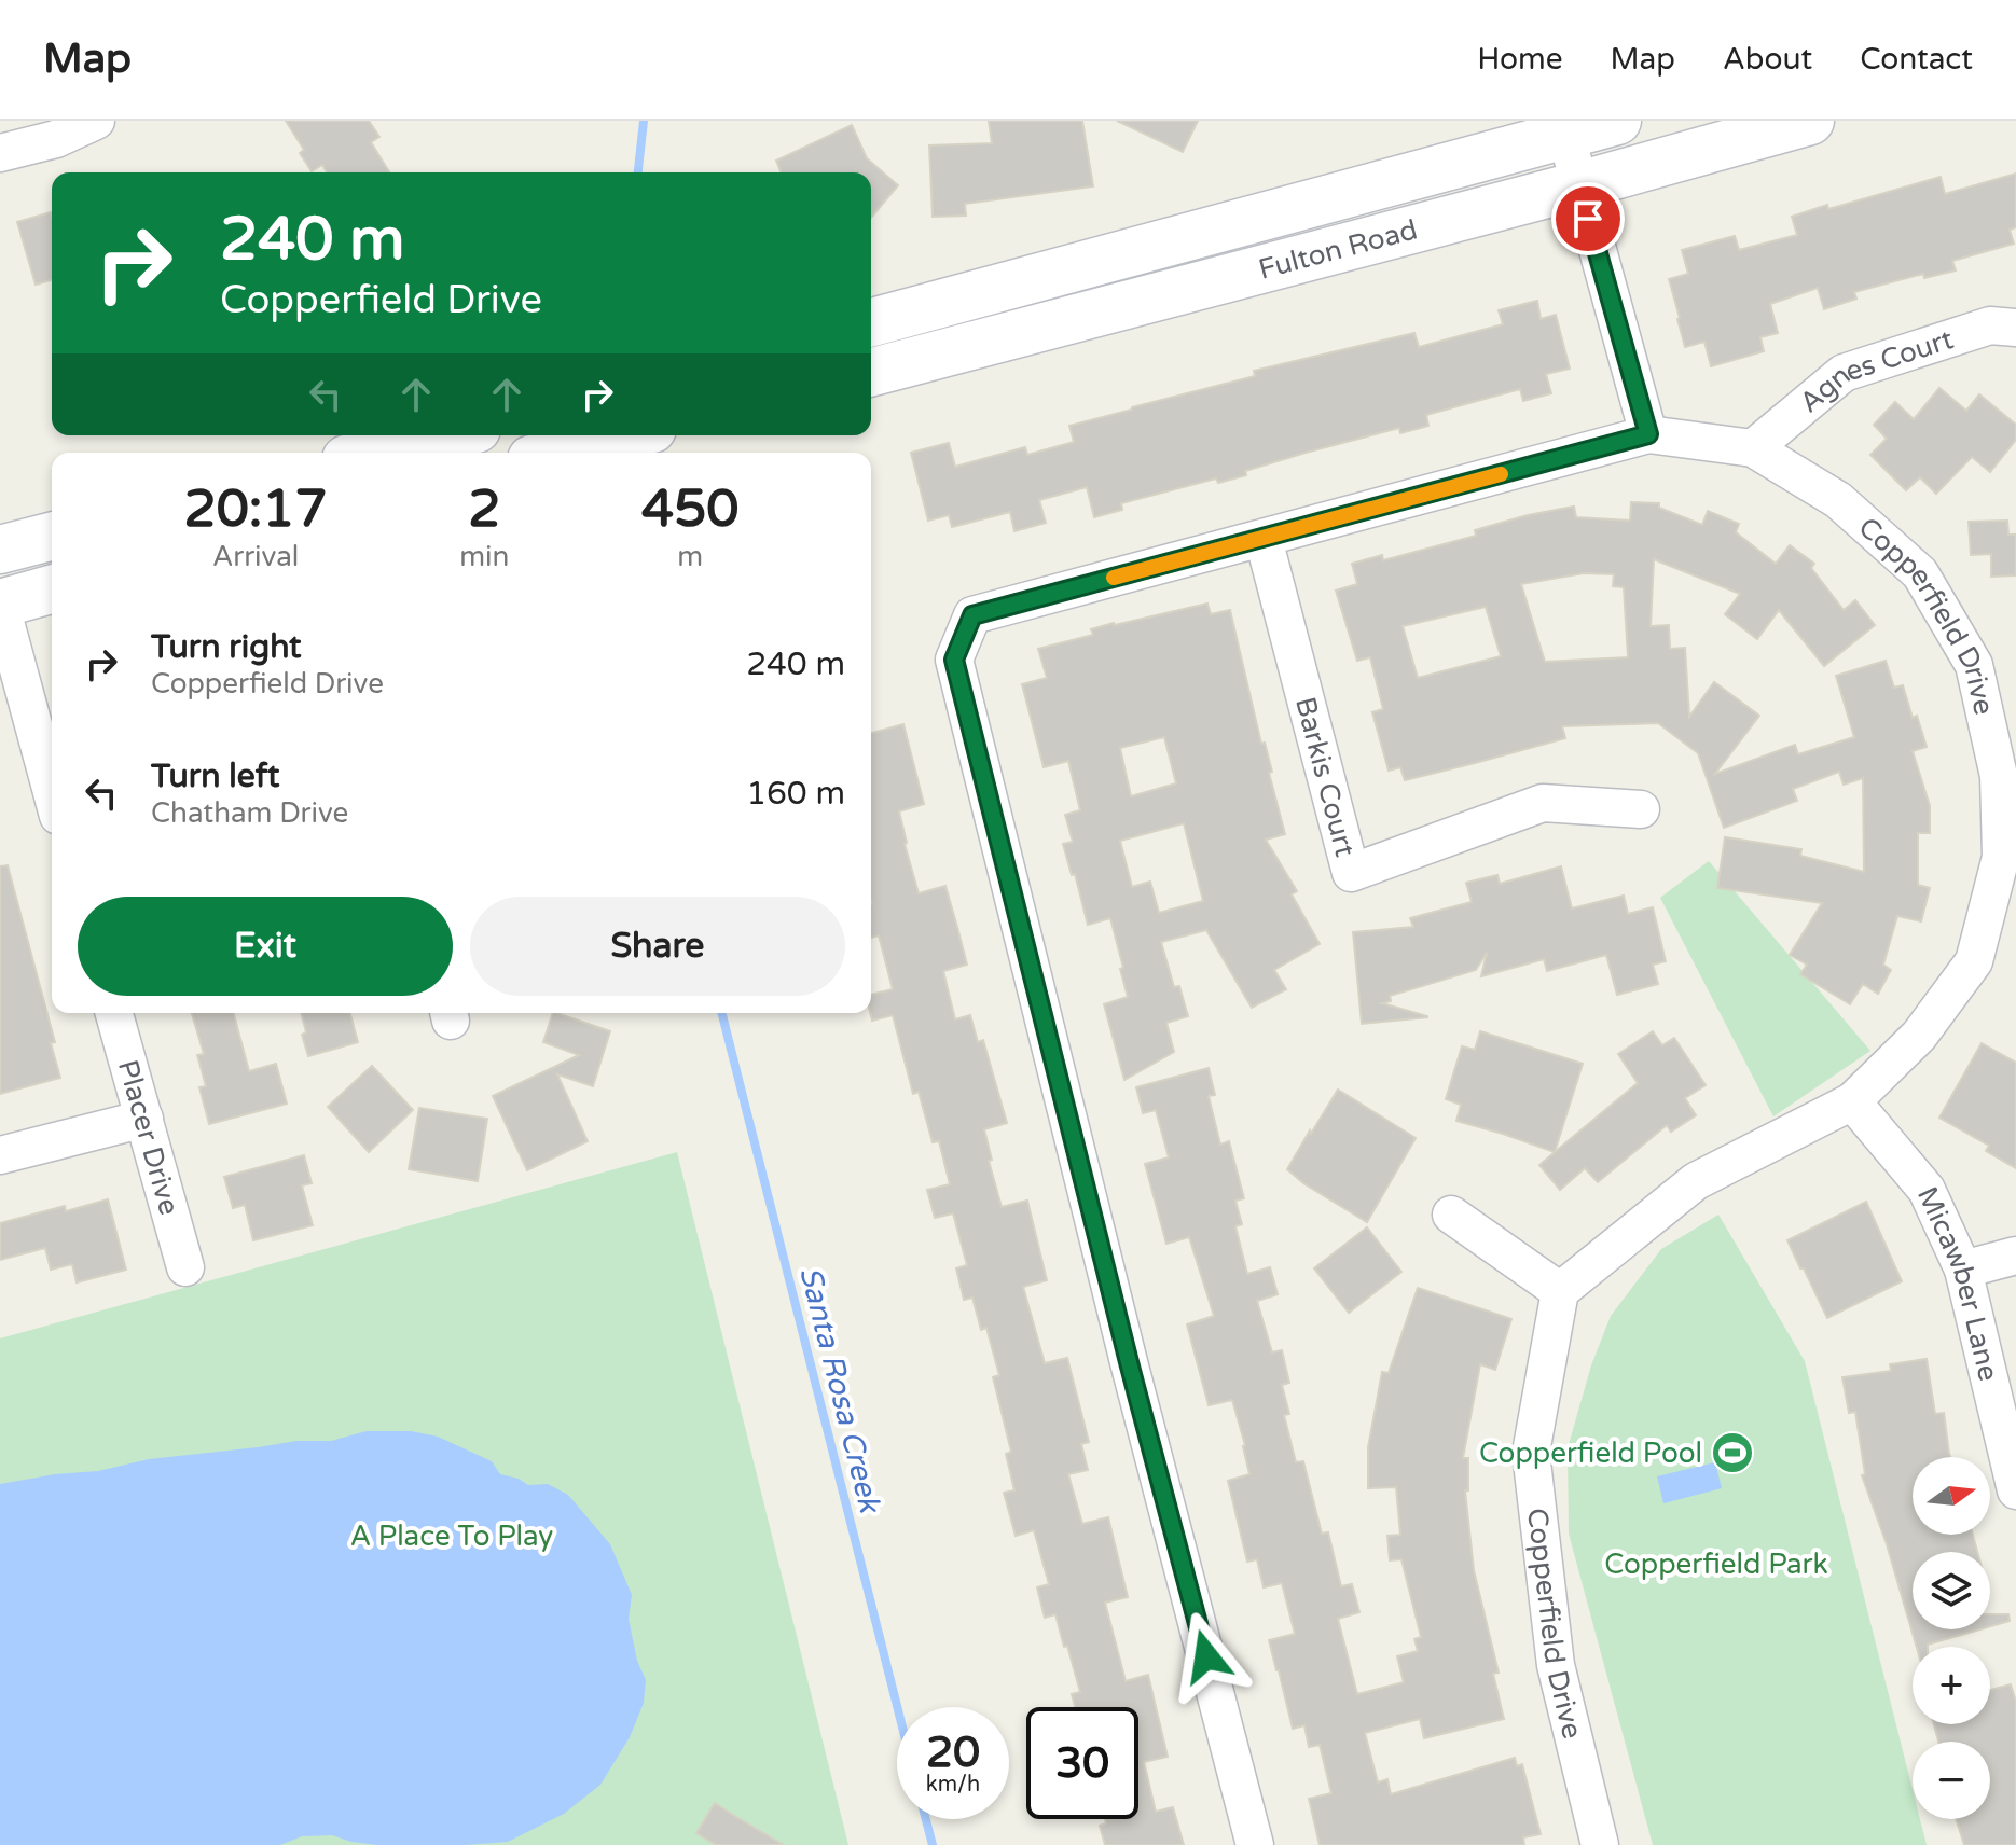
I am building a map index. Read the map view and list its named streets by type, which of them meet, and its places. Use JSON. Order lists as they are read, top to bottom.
{
  "streets": {
    "main road": ["Fulton Road"],
    "street": [
      "Agnes Court",
      "Copperfield Drive",
      "Barkis Court",
      "Placer Drive",
      "Micawber Lane"
    ]
  },
  "crossings": [
    ["Agnes Court", "Copperfield Drive"],
    ["Copperfield Drive", "Barkis Court"],
    ["Copperfield Drive", "Micawber Lane"]
  ],
  "water": ["Santa Rosa Creek"],
  "parks": ["A Place To Play", "Copperfield Park"],
  "places": {
    "sports": ["Copperfield Pool"]
  },
  "north": "right",
  "page": {
    "header": "Map",
    "nav": [
      "Home",
      "Map",
      "About",
      "Contact"
    ],
    "turn": ["240 m", "Copperfield Drive"],
    "eta": [
      "20:17",
      "Arrival",
      "2",
      "min",
      "450",
      "m"
    ],
    "list": [
      {
        "name": "Turn right",
        "note": "Copperfield Drive",
        "value": "240 m"
      },
      {
        "name": "Turn left",
        "note": "Chatham Drive",
        "value": "160 m"
      }
    ],
    "buttons": ["Exit", "Share"],
    "map_buttons": ["+", "−"],
    "speed": "20 km/h",
    "limit": "30"
  }
}
